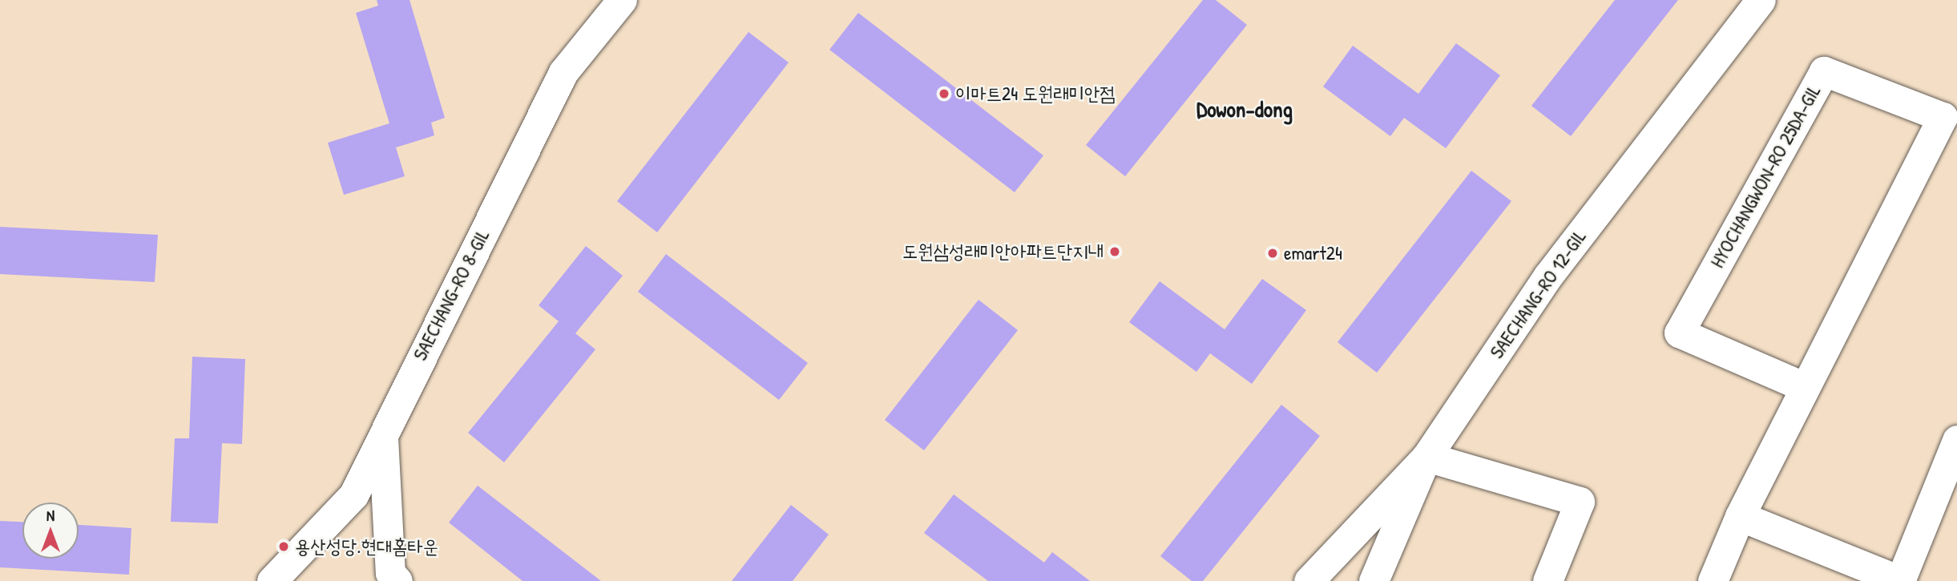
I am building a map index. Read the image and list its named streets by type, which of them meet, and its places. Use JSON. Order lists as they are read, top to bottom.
{
  "streets": {
    "street": ["HYOCHANGWON-RO 25DA-GIL", "SAECHANG-RO 12-GIL", "SAECHANG-RO 8-GIL"]
  },
  "districts": ["Dowon-dong"],
  "places": [
    "이마트24 도원래미안점",
    "도원삼성래미안아파트단지내",
    "emart24",
    "용산성당.현대홈타운"
  ],
  "north": "top"
}
